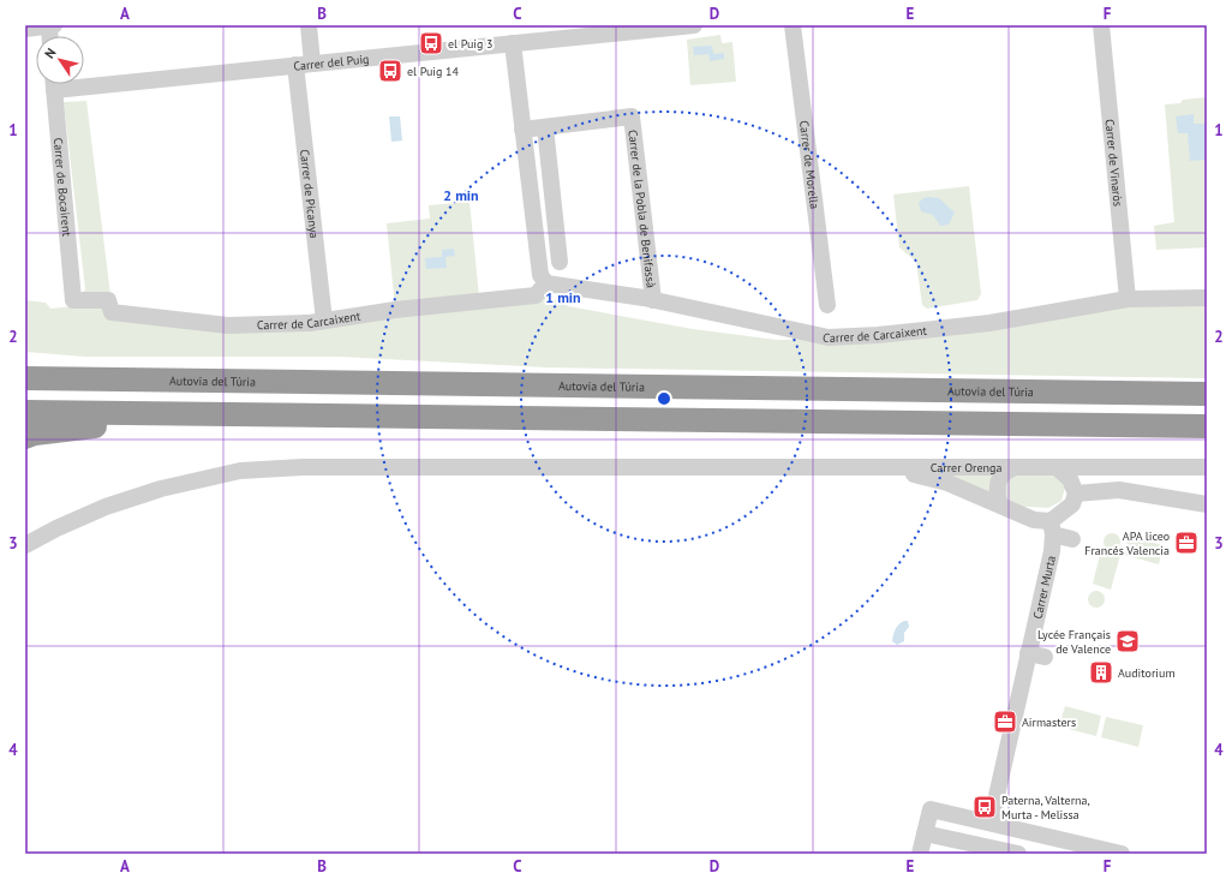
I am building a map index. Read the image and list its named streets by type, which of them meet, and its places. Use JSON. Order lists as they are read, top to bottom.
{
  "streets": {
    "highway": ["Autovia del Túria"],
    "street": [
      "Carrer del Puig",
      "Carrer de Vinaròs",
      "Carrer de Morella",
      "Carrer de Bocairent",
      "Carrer de Picanya",
      "Carrer de la Pobla de Benifassà",
      "Carrer de Carcaixent",
      "Carrer Orenga",
      "Carrer Murta"
    ]
  },
  "crossings": [
    ["Carrer del Puig", "Carrer de Picanya"],
    ["Carrer de Vinaròs", "Carrer de Carcaixent"],
    ["Carrer de Bocairent", "Carrer de Carcaixent"],
    ["Carrer de Picanya", "Carrer de Carcaixent"],
    ["Carrer de la Pobla de Benifassà", "Carrer de Carcaixent"],
    ["Carrer Orenga", "Carrer Murta"]
  ],
  "places": {
    "bus stop": ["el Puig 3", "el Puig 14", "Paterna, Valterna, Murta - Melissa"],
    "office": ["APA liceo Francés Valencia", "Airmasters"],
    "school or university": ["Lycée Français de Valence"],
    "building": ["Auditorium"]
  },
  "north": "top left",
  "grid": {
    "columns": [
      "A",
      "B",
      "C",
      "D",
      "E",
      "F"
    ],
    "rows": [
      "1",
      "2",
      "3",
      "4"
    ]
  },
  "rings": ["2 min", "1 min"]
}
